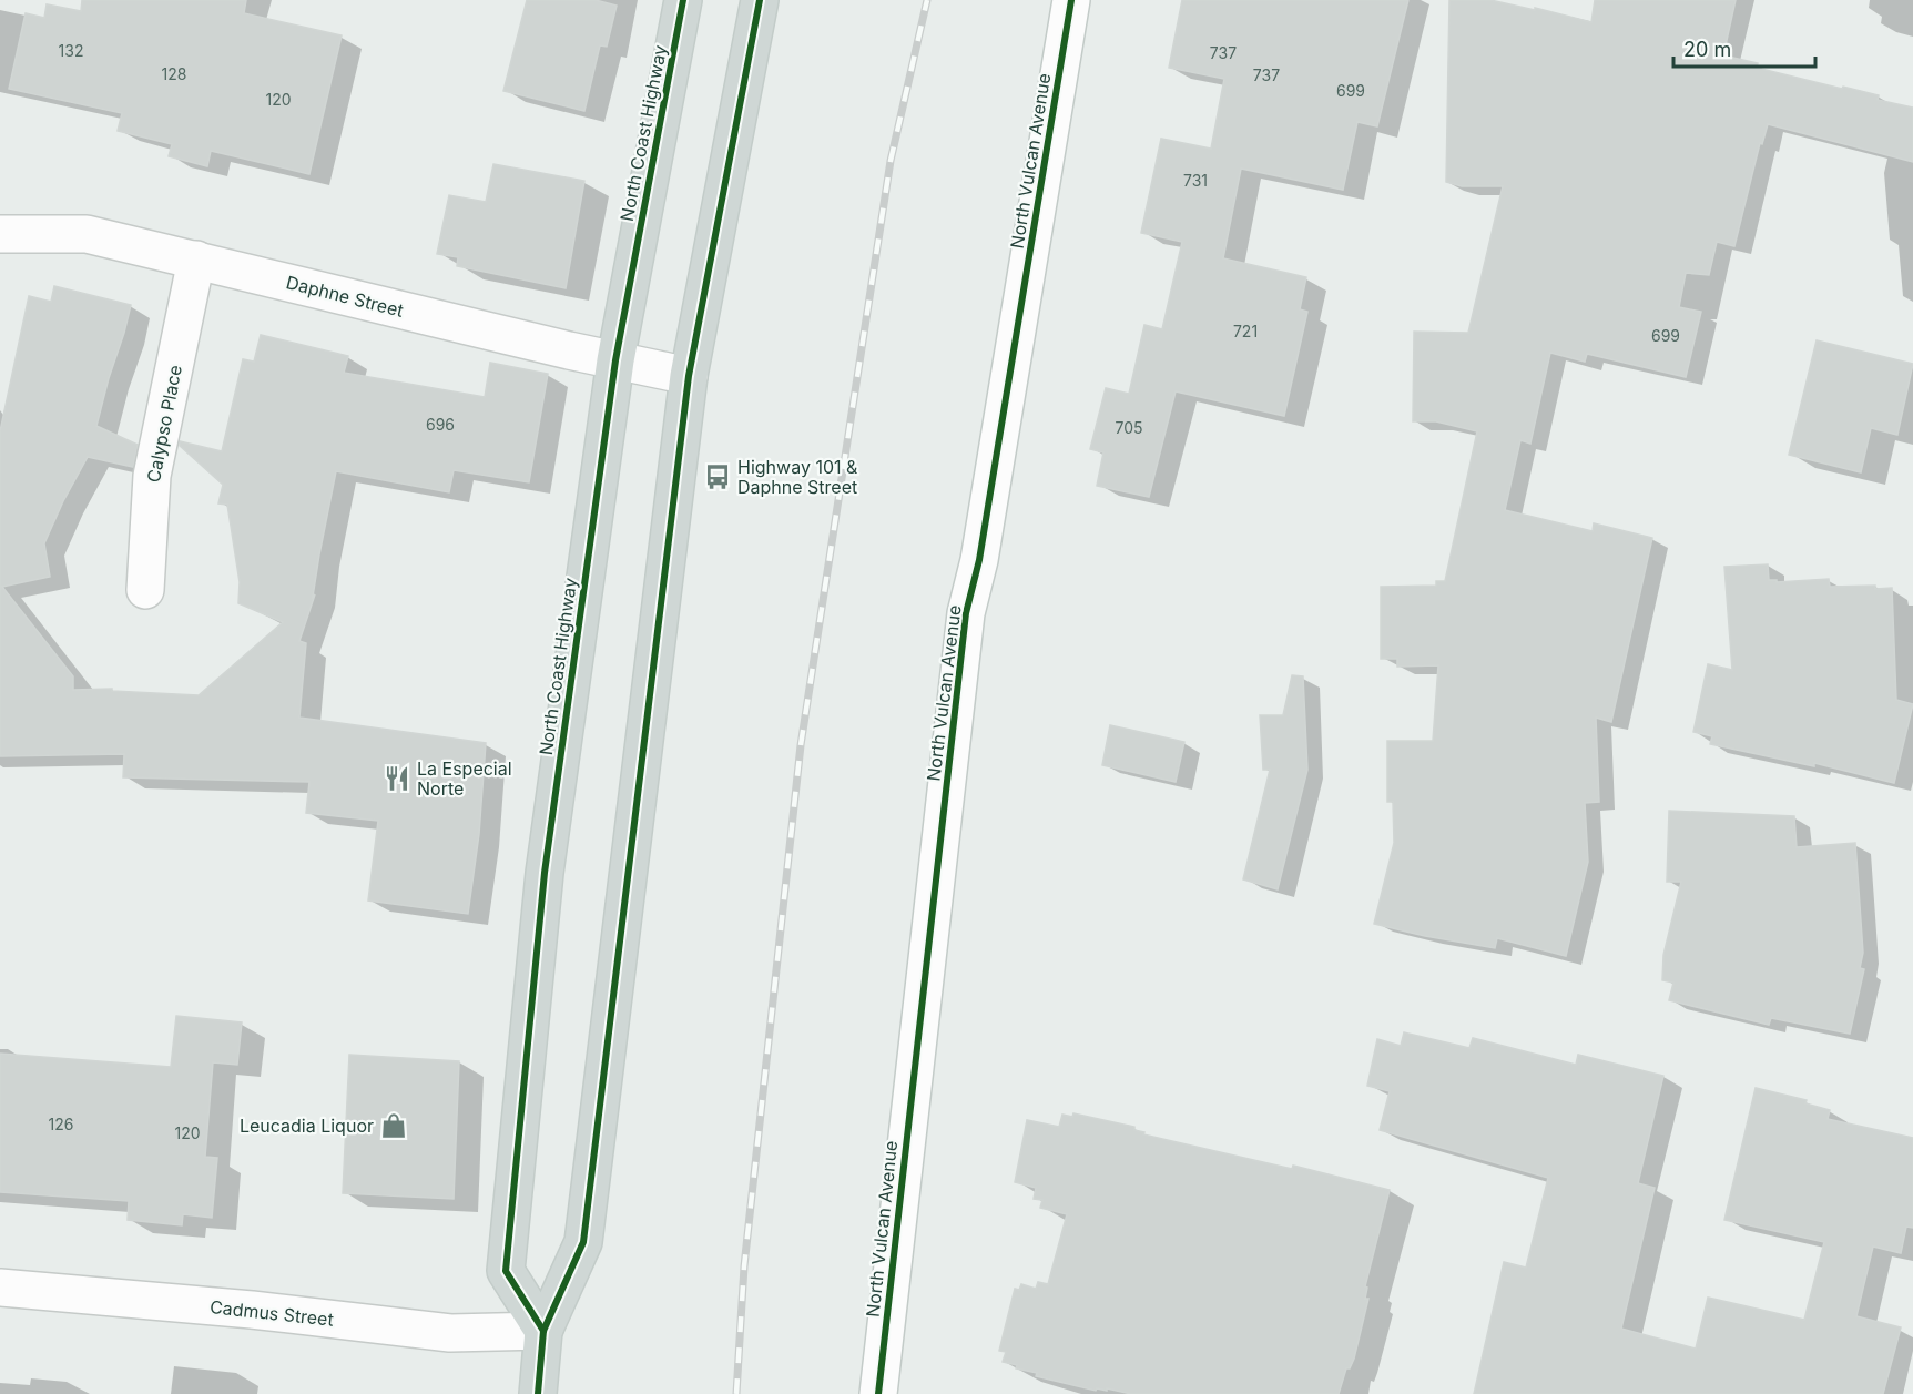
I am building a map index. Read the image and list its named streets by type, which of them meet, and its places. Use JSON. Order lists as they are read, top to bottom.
{
  "streets": {
    "main road": ["North Coast Highway"],
    "street": [
      "North Vulcan Avenue",
      "Daphne Street",
      "Calypso Place",
      "Cadmus Street"
    ]
  },
  "crossings": [
    ["North Coast Highway", "Daphne Street"],
    ["North Coast Highway", "Cadmus Street"],
    ["Daphne Street", "Calypso Place"]
  ],
  "places": {
    "bus stop": ["Highway 101 & Daphne Street"],
    "restaurant": ["La Especial Norte"],
    "shop": ["Leucadia Liquor"]
  },
  "house_numbers": [
    "132",
    "737",
    "128",
    "737",
    "699",
    "120",
    "731",
    "721",
    "699",
    "696",
    "705",
    "126",
    "120"
  ],
  "scale_bar": "20 m"
}
